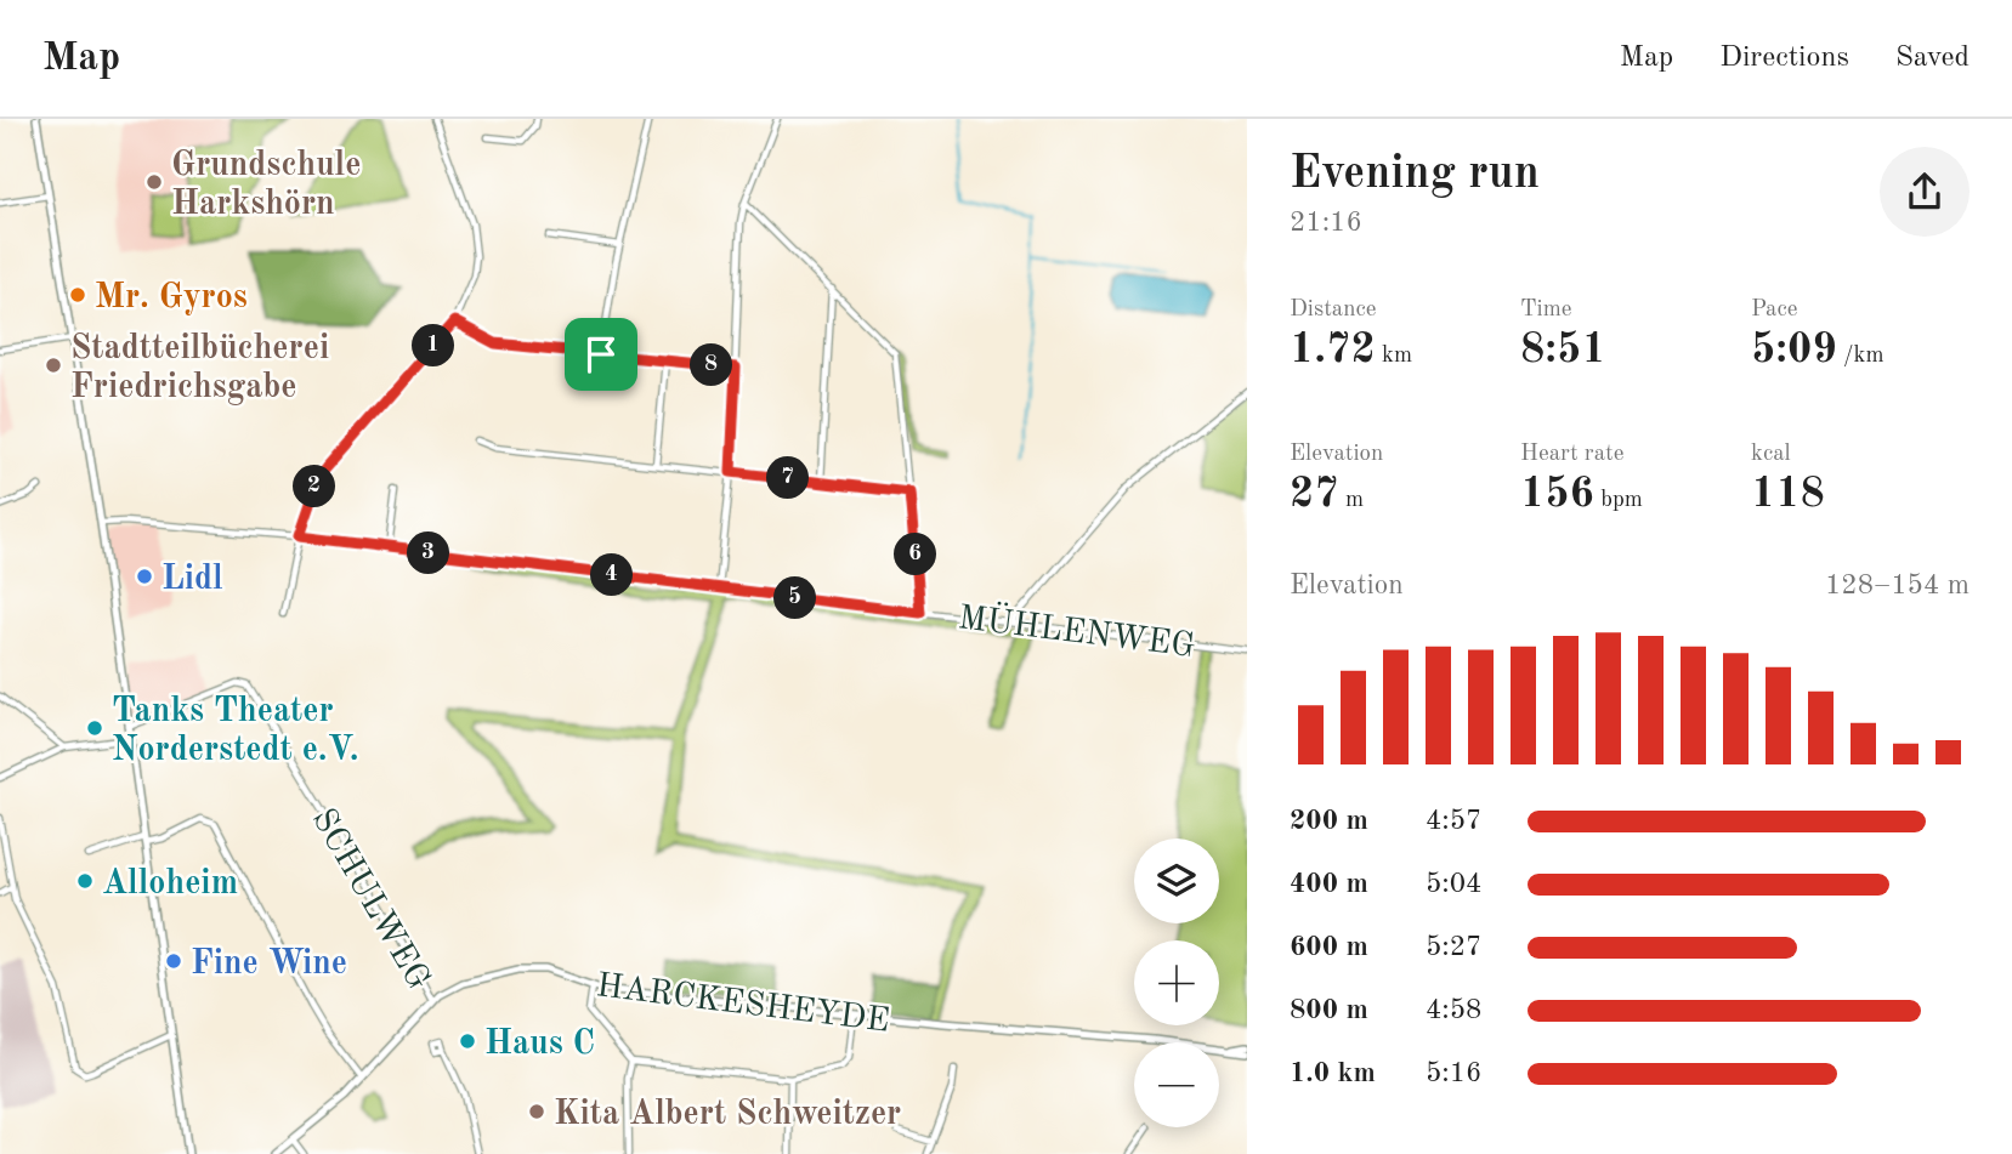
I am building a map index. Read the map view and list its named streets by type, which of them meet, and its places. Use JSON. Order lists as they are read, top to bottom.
{
  "streets": {
    "main road": ["HARCKESHEYDE"],
    "street": ["MÜHLENWEG", "SCHULWEG"]
  },
  "crossings": [
    ["SCHULWEG", "HARCKESHEYDE"]
  ],
  "places": [
    "Grundschule Harkshörn",
    "Mr. Gyros",
    "Stadtteilbücherei Friedrichsgabe",
    "Lidl",
    "Tanks Theater Norderstedt e.V.",
    "Alloheim",
    "Fine Wine",
    "Haus C",
    "Kita Albert Schweitzer"
  ],
  "page": {
    "header": "Map",
    "nav": ["Map", "Directions", "Saved"],
    "heading": ["Evening run", "21:16"],
    "stats": [
      ["Distance", "1.72 km"],
      ["Time", "8:51"],
      ["Pace", "5:09 /km"],
      ["Elevation", "27 m"],
      ["Heart rate", "156 bpm"],
      ["kcal", "118"]
    ],
    "pins": [
      "1",
      "8",
      "7",
      "2",
      "3",
      "6",
      "4",
      "5"
    ],
    "chart": ["Elevation", "128–154 m"],
    "list": [
      {
        "name": "200 m",
        "note": "4:57"
      },
      {
        "name": "400 m",
        "note": "5:04"
      },
      {
        "name": "600 m",
        "note": "5:27"
      },
      {
        "name": "800 m",
        "note": "4:58"
      },
      {
        "name": "1.0 km",
        "note": "5:16"
      }
    ],
    "map_buttons": ["+", "−"]
  }
}
